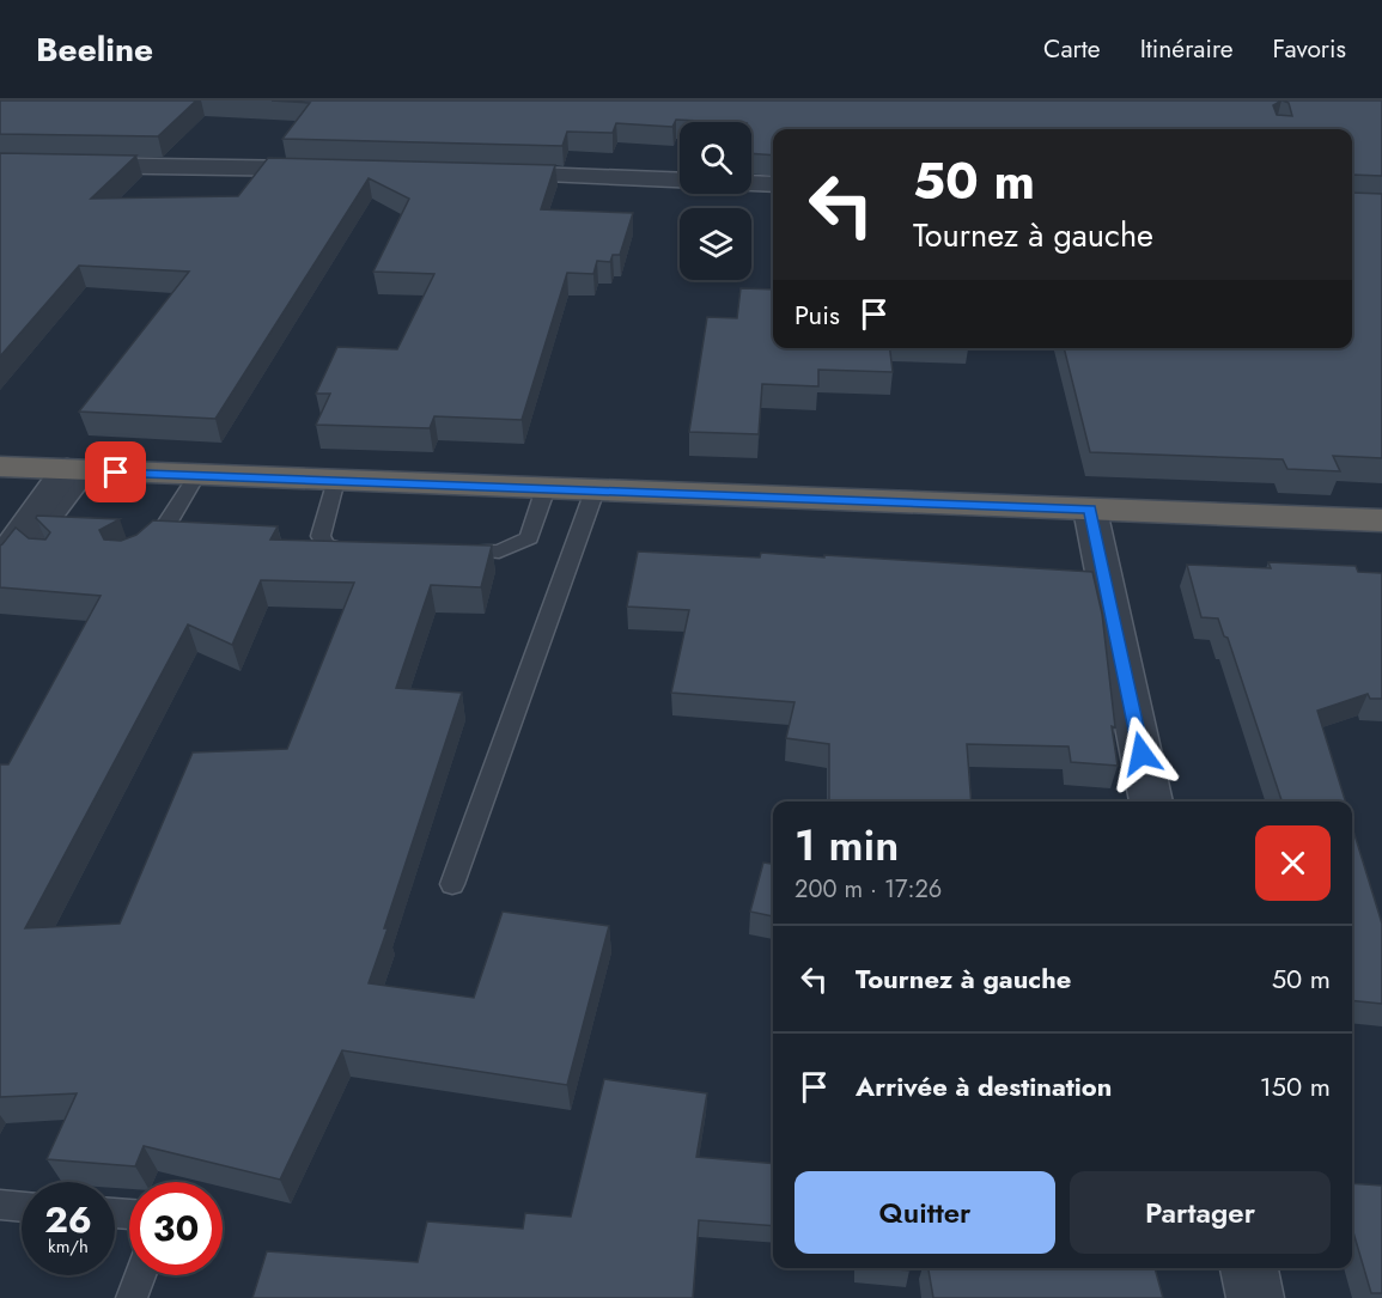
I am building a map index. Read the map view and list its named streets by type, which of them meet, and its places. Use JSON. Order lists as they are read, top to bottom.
{
  "page": {
    "header": "Beeline",
    "nav": ["Carte", "Itinéraire", "Favoris"],
    "turn": ["50 m", "Tournez à gauche"],
    "then": "Puis",
    "heading": ["1 min", "200 m · 17:26"],
    "list": [
      {
        "name": "Tournez à gauche",
        "value": "50 m"
      },
      {
        "name": "Arrivée à destination",
        "value": "150 m"
      }
    ],
    "buttons": ["Quitter", "Partager"],
    "speed": "26 km/h",
    "limit": "30"
  }
}
